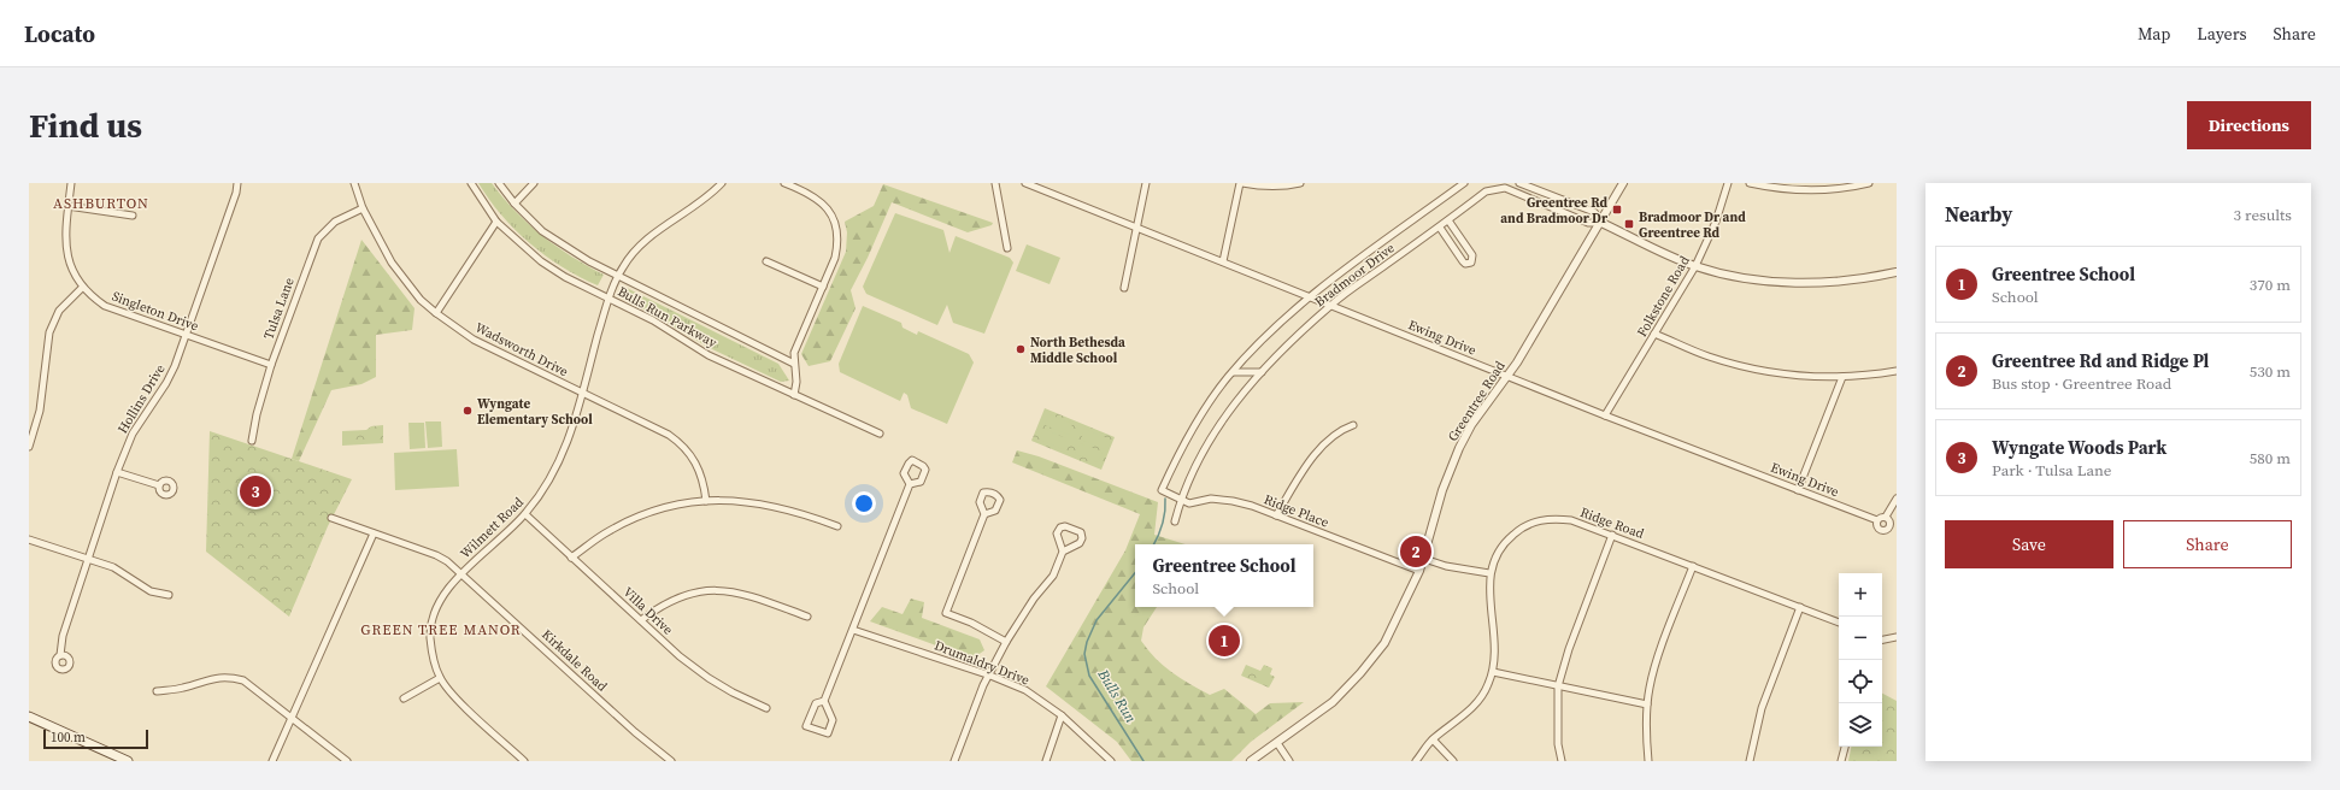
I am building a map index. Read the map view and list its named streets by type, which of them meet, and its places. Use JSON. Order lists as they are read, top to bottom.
{
  "streets": {
    "street": [
      "Bradmoor Drive",
      "Folkstone Road",
      "Tulsa Lane",
      "Singleton Drive",
      "Bulls Run Parkway",
      "Ewing Drive",
      "Wadsworth Drive",
      "Hollins Drive",
      "Greentree Road",
      "Ridge Place",
      "Ridge Road",
      "Wilmett Road",
      "Villa Drive",
      "Kirkdale Road",
      "Drumaldry Drive"
    ]
  },
  "crossings": [
    ["Bradmoor Drive", "Folkstone Road"],
    ["Bradmoor Drive", "Ewing Drive"],
    ["Bradmoor Drive", "Greentree Road"],
    ["Bradmoor Drive", "Ridge Place"],
    ["Folkstone Road", "Ewing Drive"],
    ["Tulsa Lane", "Singleton Drive"],
    ["Tulsa Lane", "Wadsworth Drive"],
    ["Singleton Drive", "Hollins Drive"],
    ["Bulls Run Parkway", "Wilmett Road"],
    ["Ewing Drive", "Greentree Road"],
    ["Wadsworth Drive", "Wilmett Road"],
    ["Greentree Road", "Ridge Place"],
    ["Wilmett Road", "Villa Drive"],
    ["Wilmett Road", "Kirkdale Road"]
  ],
  "districts": ["ASHBURTON", "GREEN TREE MANOR"],
  "water": ["Bulls Run"],
  "places": {
    "transit": ["Greentree Rd and Bradmoor Dr", "Bradmoor Dr and Greentree Rd"],
    "other": ["North Bethesda Middle School", "Wyngate Elementary School"]
  },
  "scale_bar": "100 m",
  "page": {
    "header": "Locato",
    "nav": ["Map", "Layers", "Share"],
    "buttons": [
      "Directions",
      ["Save", "Share"]
    ],
    "title": "Find us",
    "heading": ["Nearby", "3 results"],
    "list": [
      {
        "mark": "1",
        "name": "Greentree School",
        "note": "School",
        "value": "370 m"
      },
      {
        "mark": "2",
        "name": "Greentree Rd and Ridge Pl",
        "note": "Bus stop · Greentree Road",
        "value": "530 m"
      },
      {
        "mark": "3",
        "name": "Wyngate Woods Park",
        "note": "Park · Tulsa Lane",
        "value": "580 m"
      }
    ],
    "pins": ["3", "2", "1"],
    "popup": ["Greentree School", "School"],
    "map_buttons": ["+", "−"],
    "scale": "100 m"
  }
}
